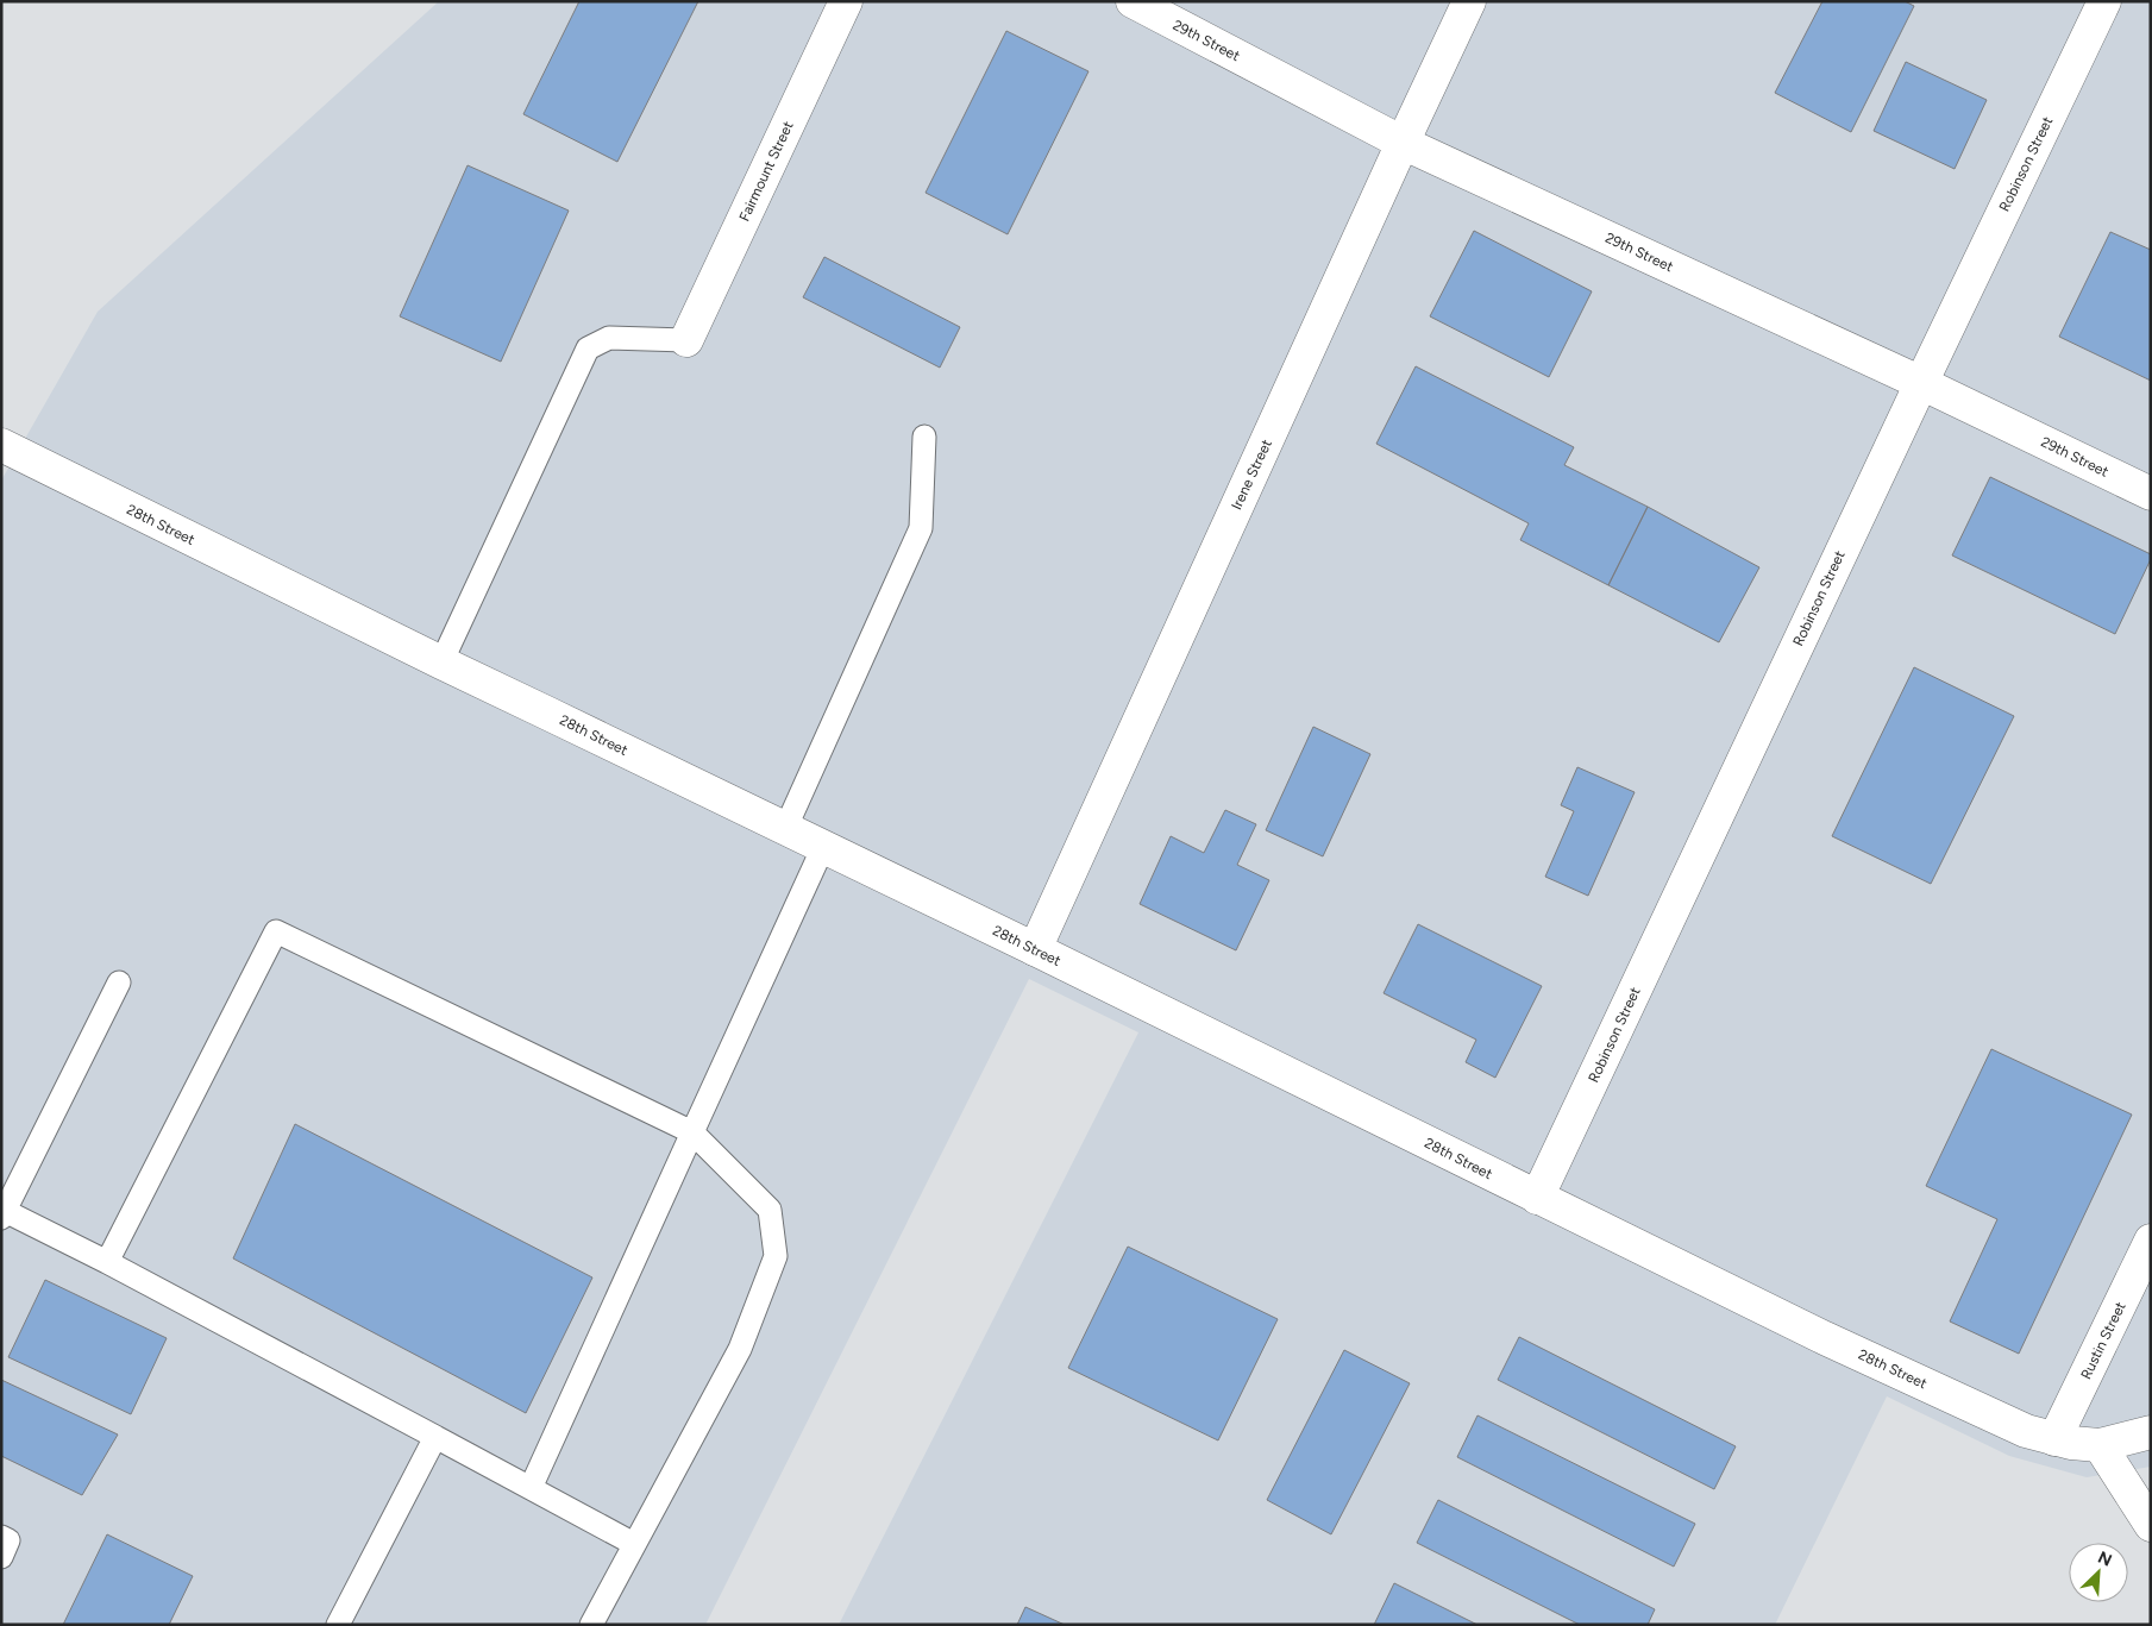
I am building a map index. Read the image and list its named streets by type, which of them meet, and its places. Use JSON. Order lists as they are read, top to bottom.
{
  "streets": {
    "street": [
      "29th Street",
      "Robinson Street",
      "Fairmount Street",
      "Irene Street",
      "28th Street",
      "Rustin Street"
    ]
  },
  "crossings": [
    ["29th Street", "Robinson Street"],
    ["29th Street", "Irene Street"],
    ["Robinson Street", "28th Street"],
    ["Irene Street", "28th Street"],
    ["28th Street", "Rustin Street"]
  ],
  "north": "top right"
}
